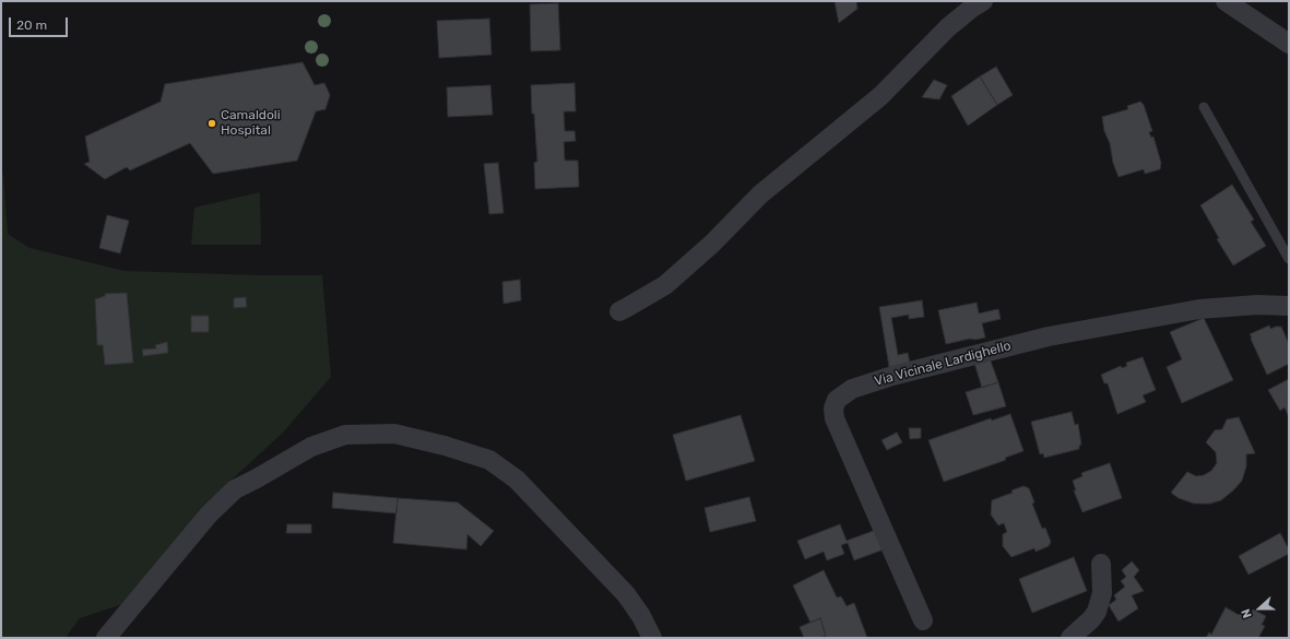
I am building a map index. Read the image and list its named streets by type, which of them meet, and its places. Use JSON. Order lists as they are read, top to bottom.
{
  "streets": {
    "street": ["Via Vicinale Lardighello"]
  },
  "places": ["Camaldoli Hospital"],
  "scale_bar": "20 m",
  "north": "left"
}
